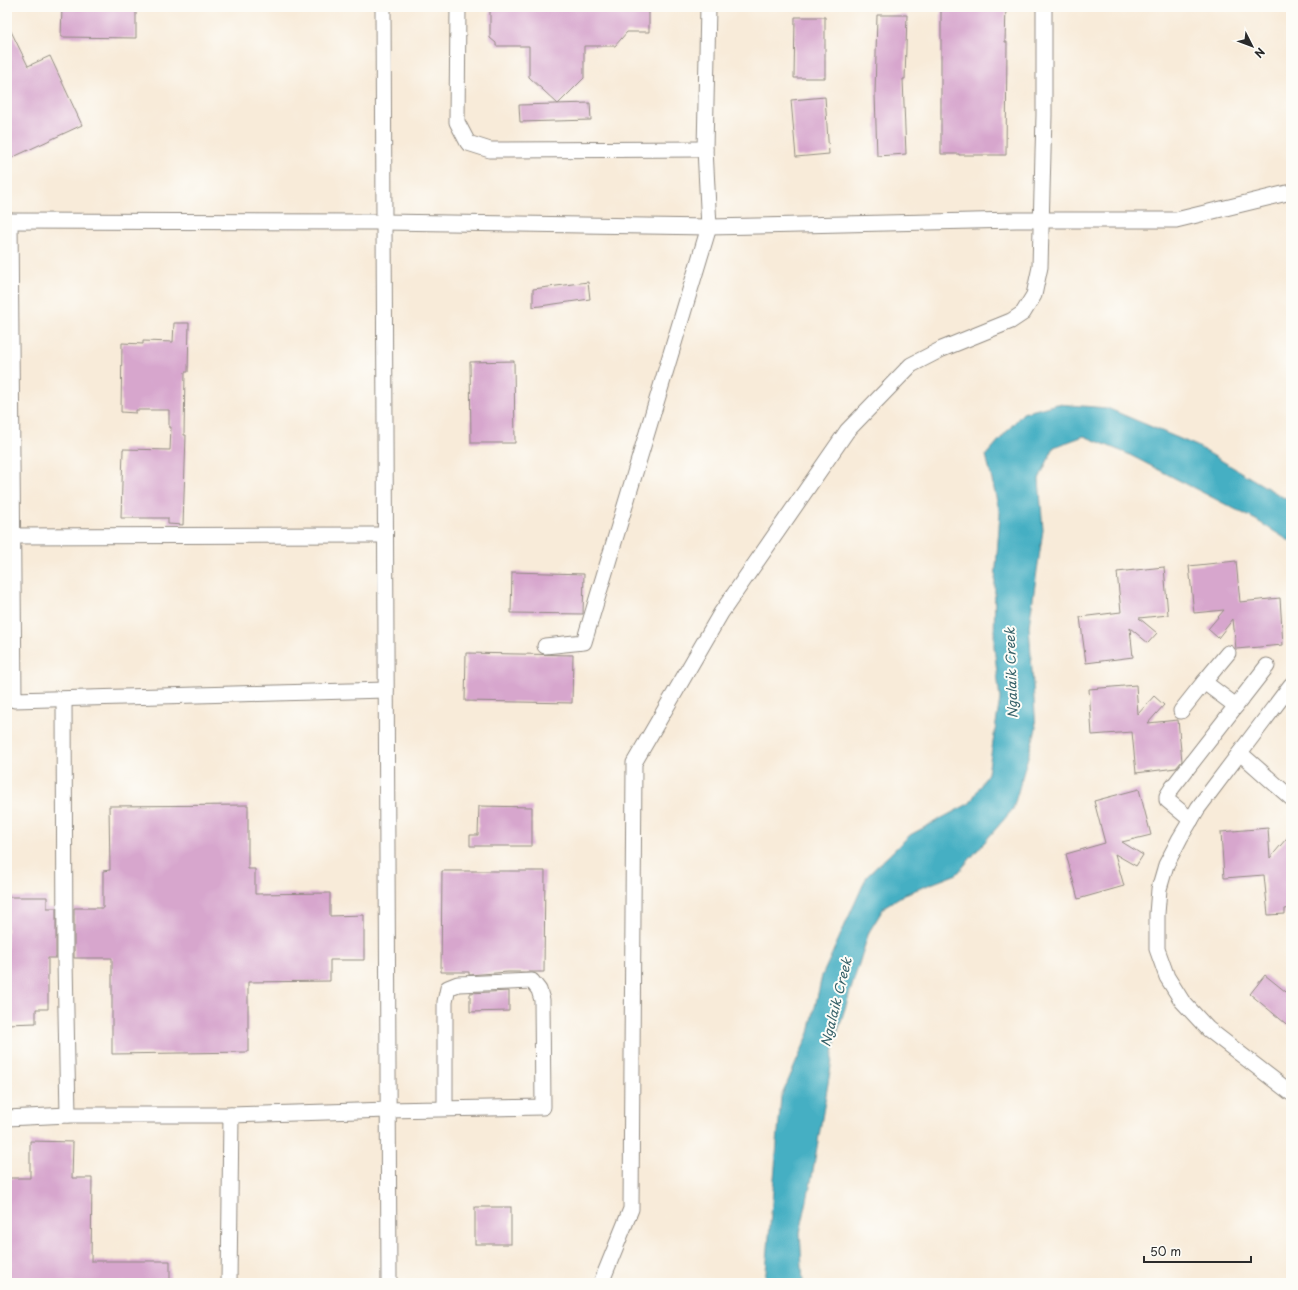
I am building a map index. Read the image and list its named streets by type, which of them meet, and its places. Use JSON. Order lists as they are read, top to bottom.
{
  "water": ["Ngalaik Creek"],
  "scale_bar": "50 m",
  "north": "bottom right"
}
